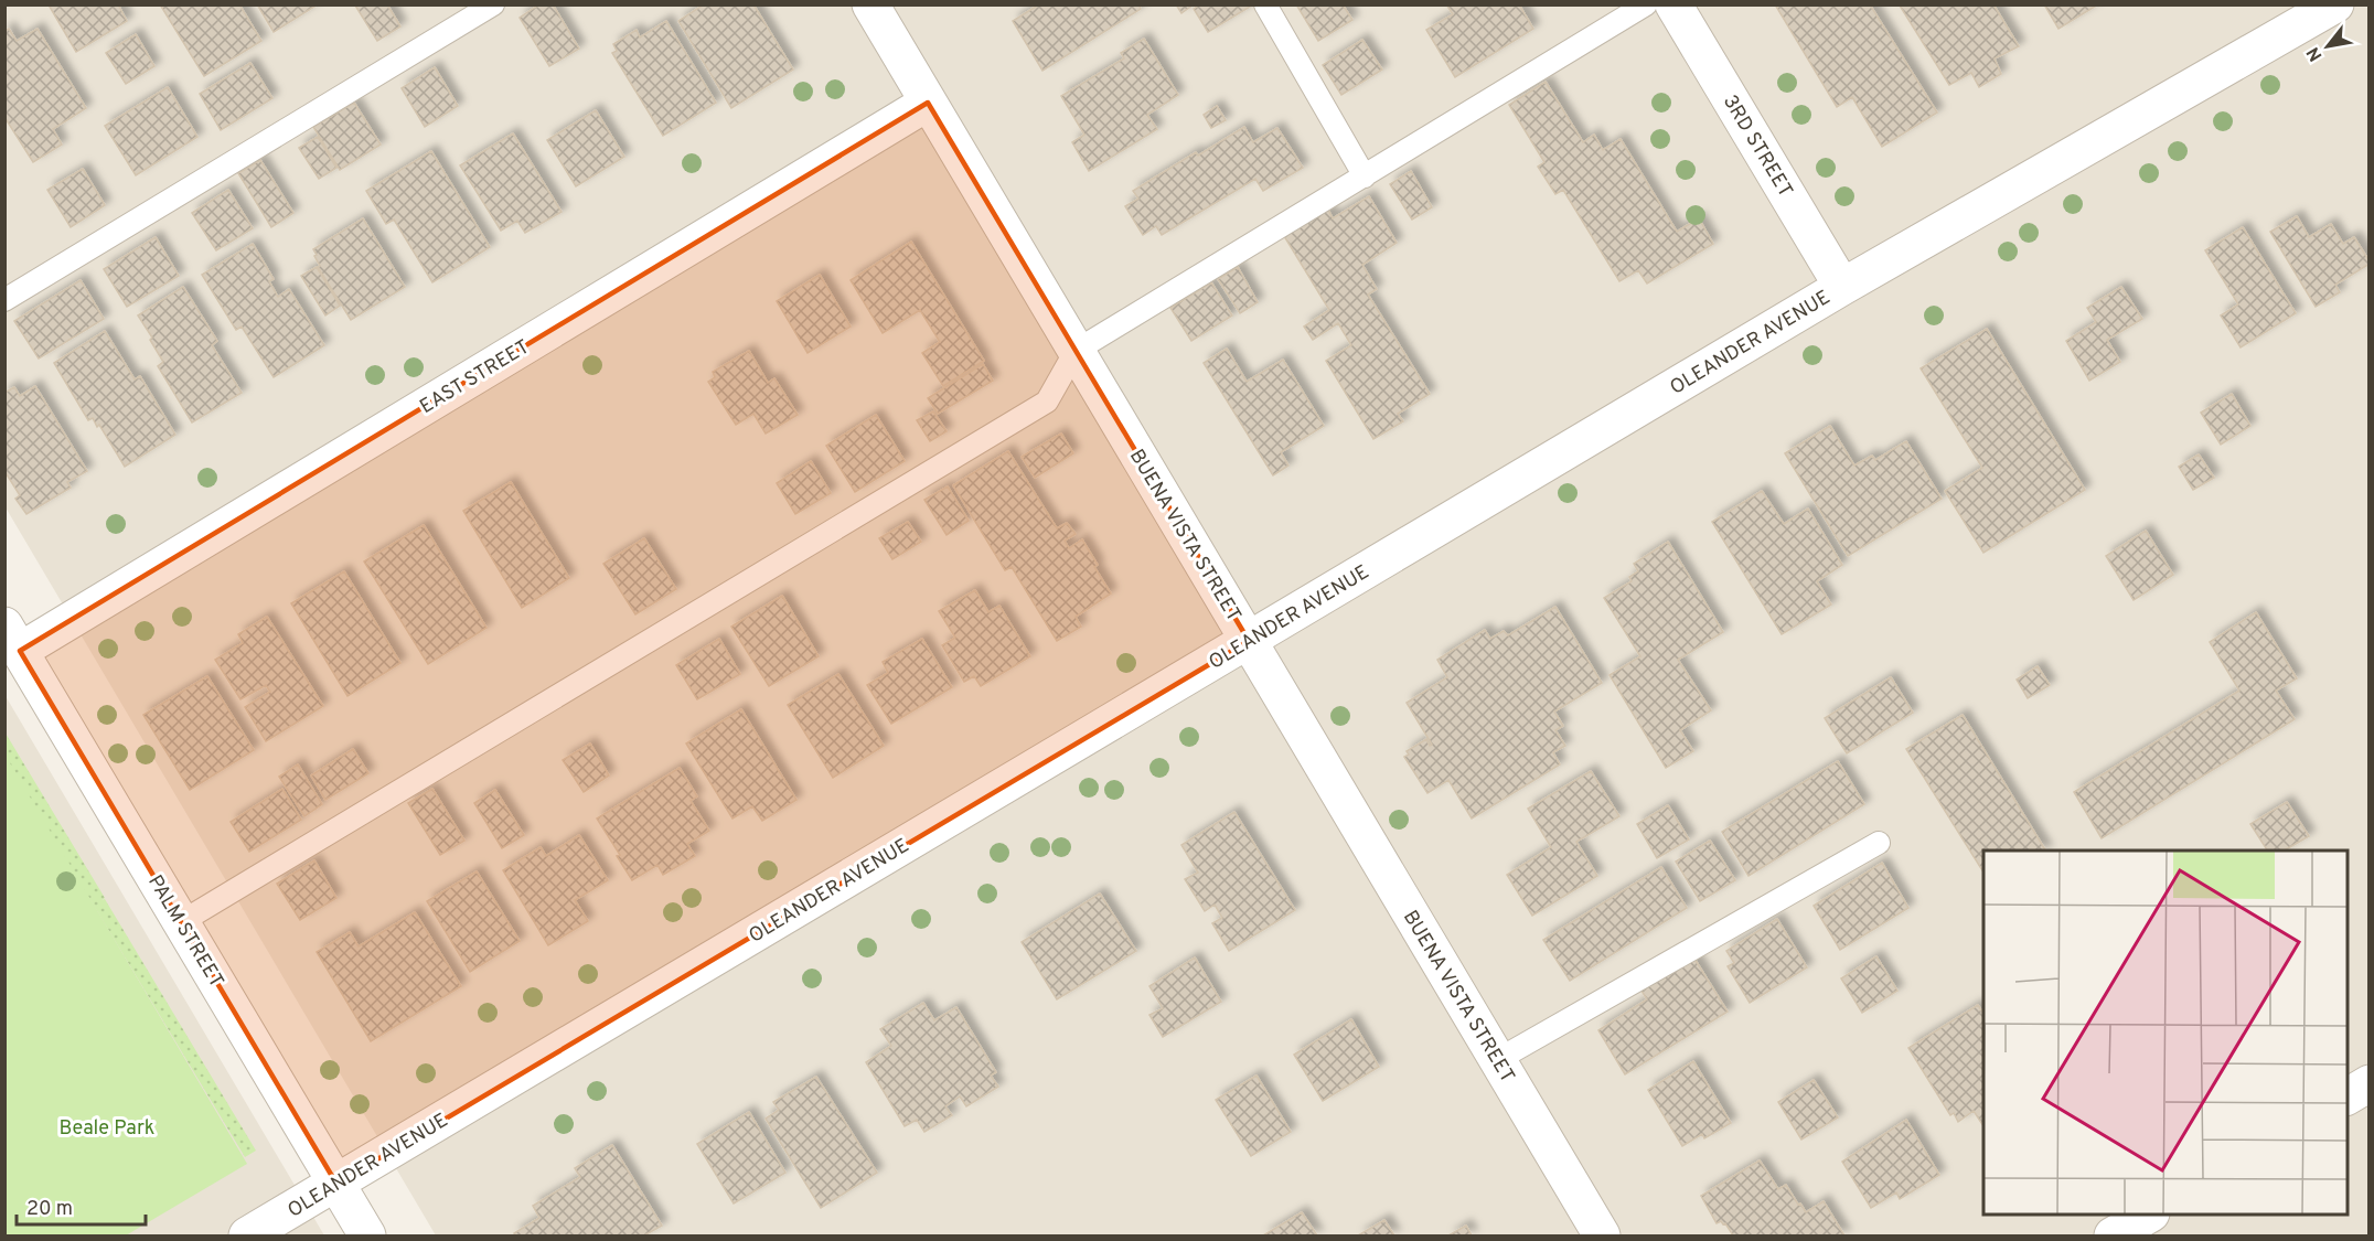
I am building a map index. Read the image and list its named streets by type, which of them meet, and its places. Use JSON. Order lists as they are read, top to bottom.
{
  "streets": {
    "street": [
      "3RD STREET",
      "OLEANDER AVENUE",
      "EAST STREET",
      "BUENA VISTA STREET",
      "PALM STREET"
    ]
  },
  "crossings": [
    ["3RD STREET", "OLEANDER AVENUE"],
    ["OLEANDER AVENUE", "BUENA VISTA STREET"],
    ["OLEANDER AVENUE", "PALM STREET"],
    ["EAST STREET", "BUENA VISTA STREET"],
    ["EAST STREET", "PALM STREET"]
  ],
  "parks": ["Beale Park"],
  "scale_bar": "20 m",
  "north": "bottom left"
}
